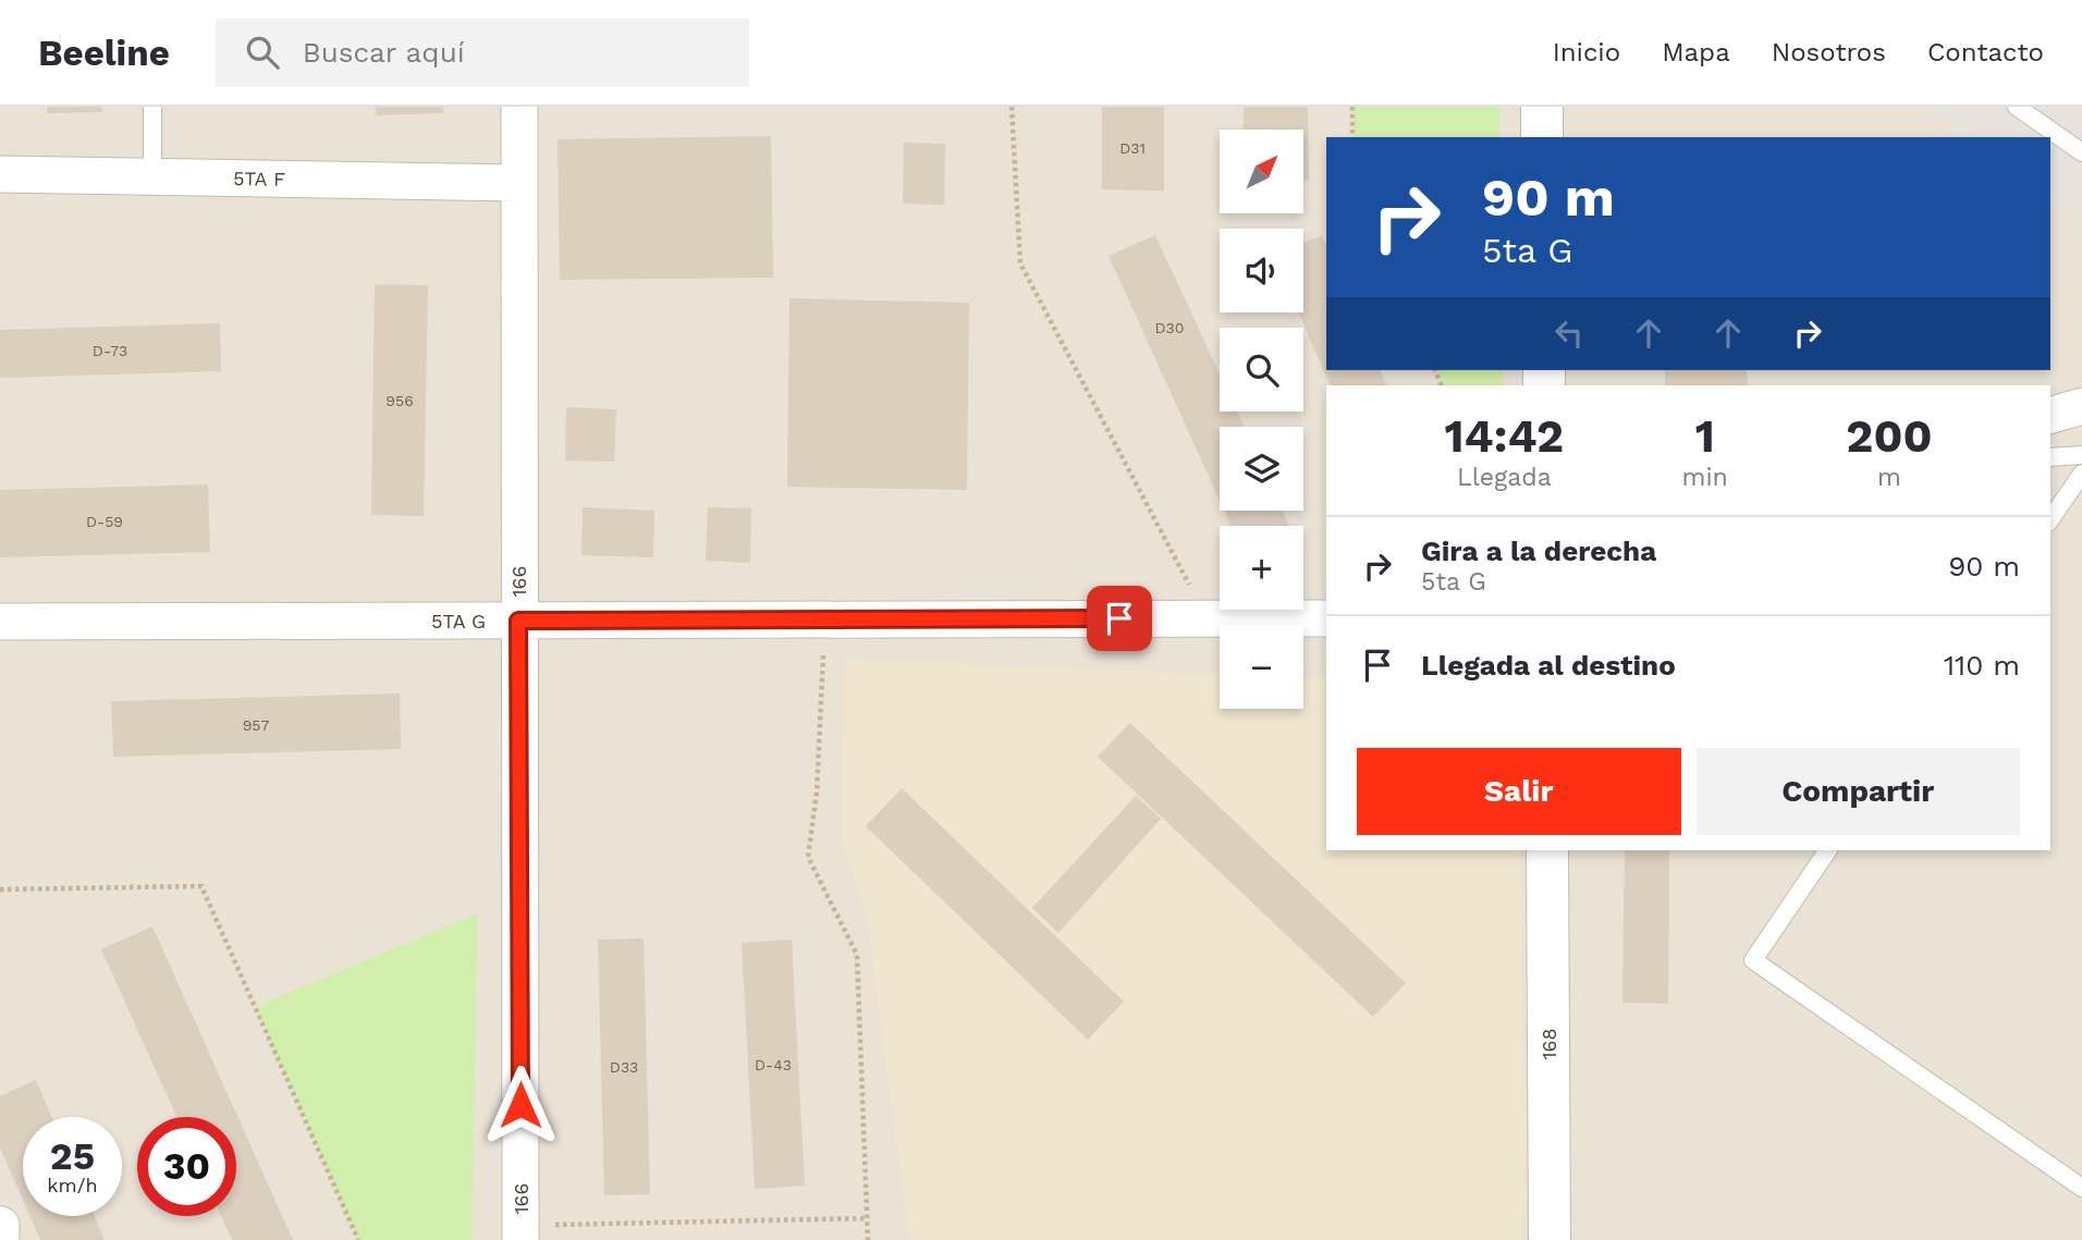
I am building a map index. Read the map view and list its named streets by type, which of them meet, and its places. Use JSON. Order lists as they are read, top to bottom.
{
  "streets": {
    "street": [
      "5TA F",
      "166",
      "5TA G",
      "168"
    ]
  },
  "crossings": [
    ["5TA F", "166"],
    ["166", "5TA G"]
  ],
  "house_numbers": [
    "D31",
    "D30",
    "D-73",
    "956",
    "D-59",
    "957",
    "D-43",
    "D33"
  ],
  "north": "top right",
  "page": {
    "header": "Beeline",
    "search": "Buscar aquí",
    "nav": [
      "Inicio",
      "Mapa",
      "Nosotros",
      "Contacto"
    ],
    "map_buttons": ["+", "−"],
    "turn": ["90 m", "5ta G"],
    "eta": [
      "14:42",
      "Llegada",
      "1",
      "min",
      "200",
      "m"
    ],
    "list": [
      {
        "name": "Gira a la derecha",
        "note": "5ta G",
        "value": "90 m"
      },
      {
        "name": "Llegada al destino",
        "value": "110 m"
      }
    ],
    "buttons": ["Salir", "Compartir"],
    "speed": "25 km/h",
    "limit": "30"
  }
}
